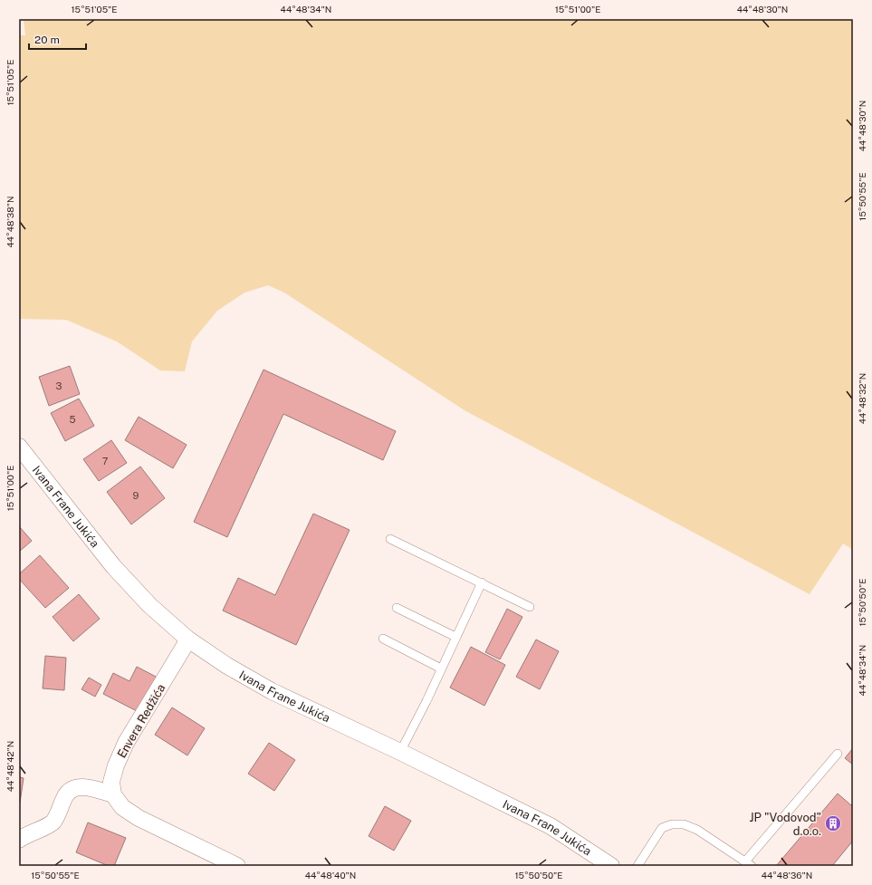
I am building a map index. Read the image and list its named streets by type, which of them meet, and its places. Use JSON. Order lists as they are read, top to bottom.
{
  "streets": {
    "street": ["Ivana Frane Jukića", "Envera Redžića"]
  },
  "crossings": [
    ["Ivana Frane Jukića", "Envera Redžića"]
  ],
  "places": {
    "building": ["JP \"Vodovod\" d.o.o."]
  },
  "house_numbers": [
    "3",
    "5",
    "7",
    "9"
  ],
  "scale_bar": "20 m",
  "coordinates": [
    "15°51'05\"E",
    "44°48'34\"N",
    "15°51'00\"E",
    "44°48'30\"N",
    "15°50'55\"E",
    "44°48'38\"N",
    "44°48'32\"N",
    "15°50'50\"E",
    "44°48'42\"N",
    "44°48'40\"N",
    "44°48'36\"N"
  ]
}
